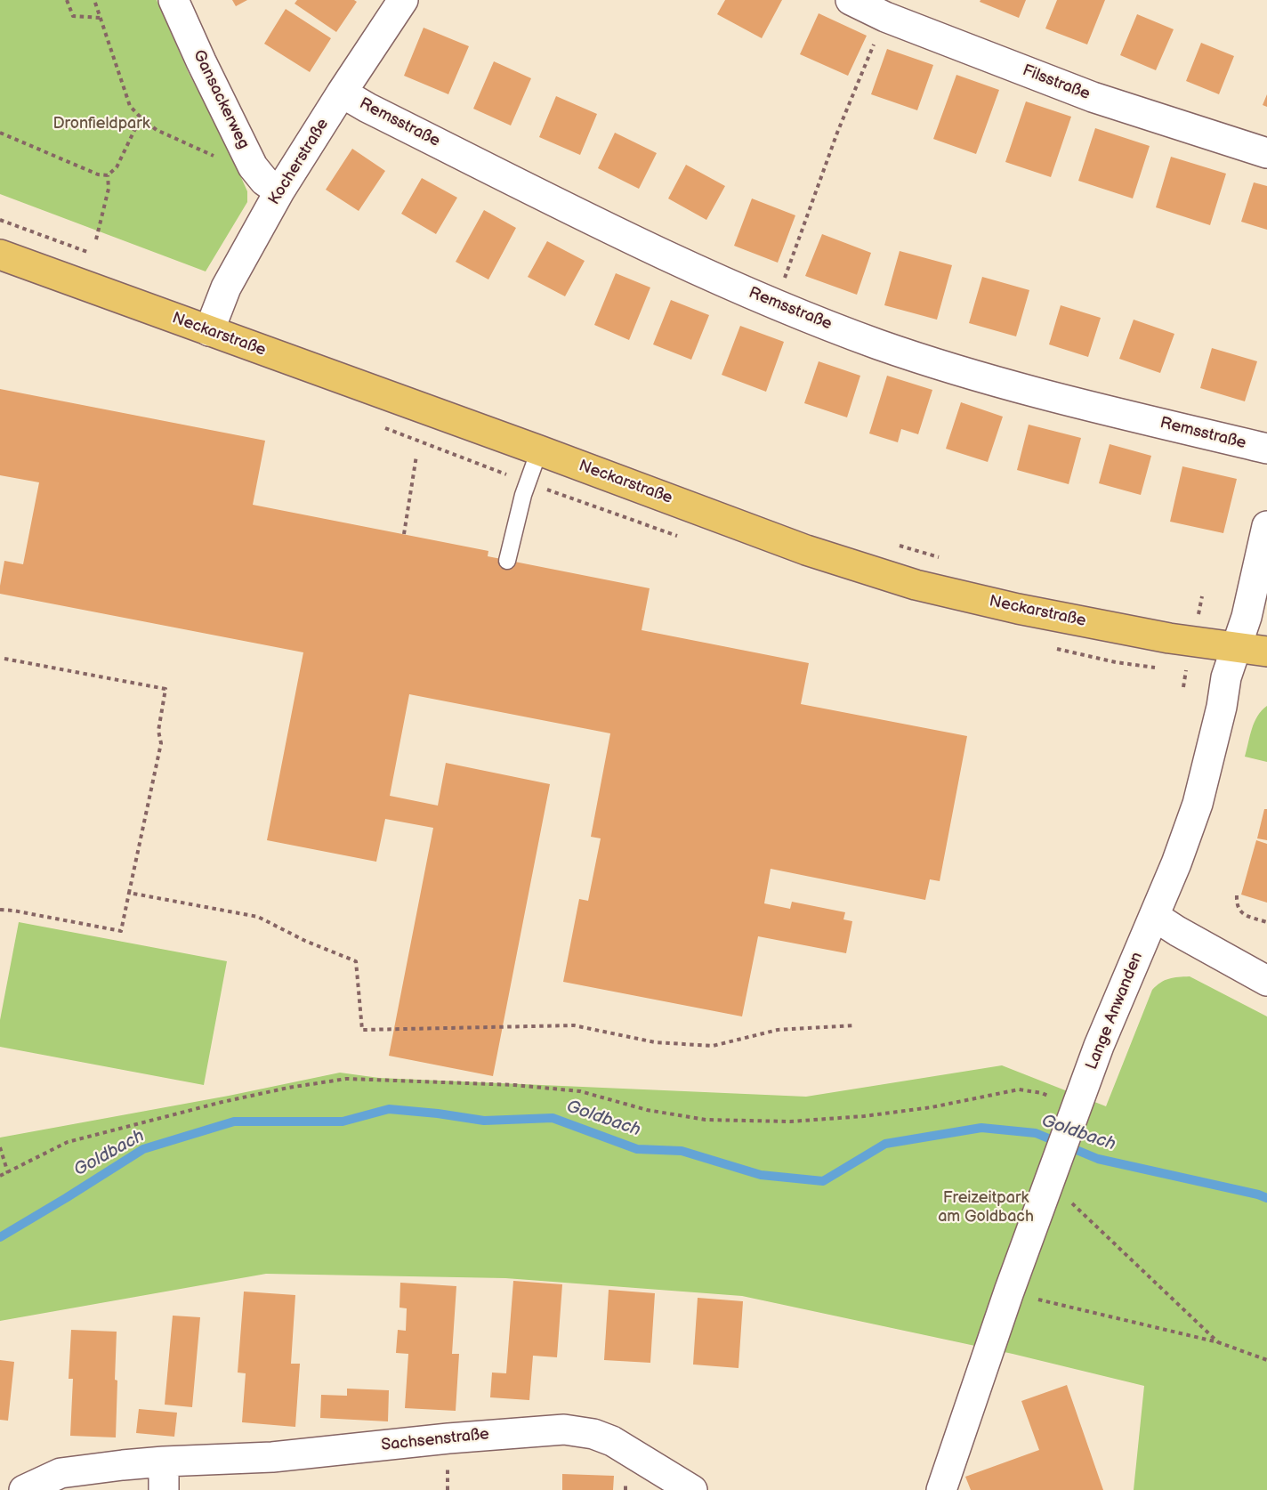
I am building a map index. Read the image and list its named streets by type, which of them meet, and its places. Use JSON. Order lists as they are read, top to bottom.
{
  "streets": {
    "main road": ["Neckarstraße"],
    "street": [
      "Filsstraße",
      "Gansackerweg",
      "Remsstraße",
      "Kocherstraße",
      "Lange Anwanden",
      "Sachsenstraße"
    ]
  },
  "crossings": [
    ["Gansackerweg", "Kocherstraße"],
    ["Remsstraße", "Kocherstraße"],
    ["Kocherstraße", "Neckarstraße"],
    ["Neckarstraße", "Lange Anwanden"]
  ],
  "water": ["Goldbach"],
  "parks": ["Dronfieldpark", "Freizeitpark am Goldbach"]
}
